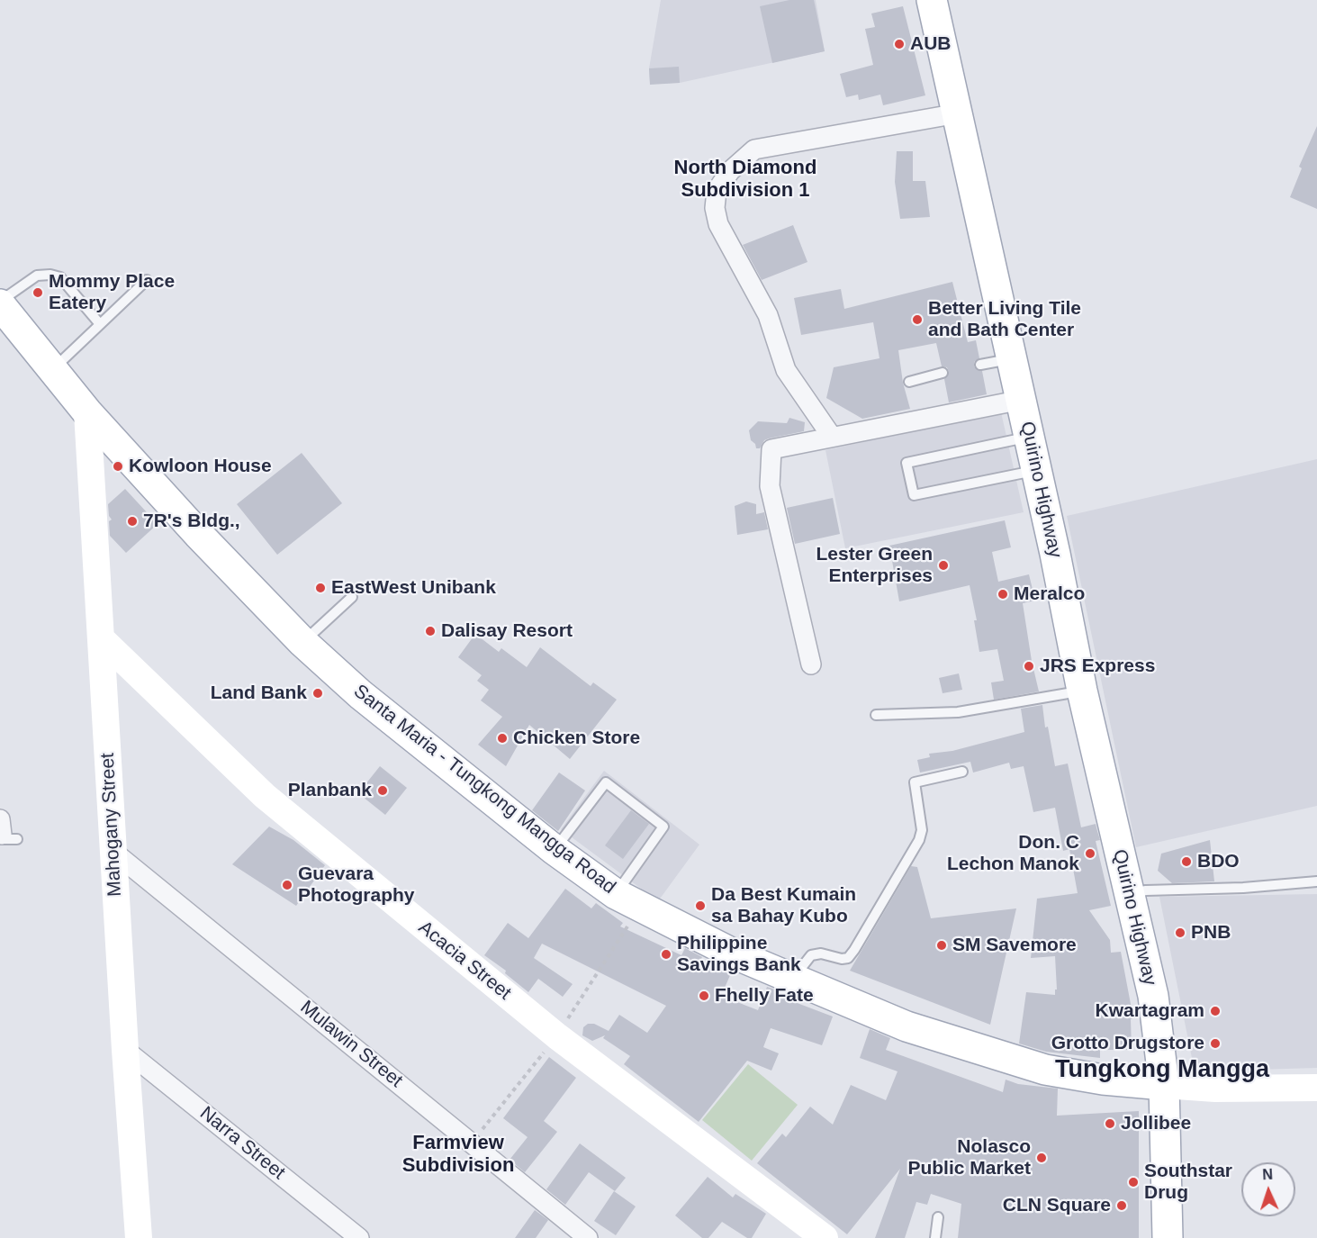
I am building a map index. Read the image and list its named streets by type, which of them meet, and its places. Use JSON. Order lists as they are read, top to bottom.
{
  "streets": {
    "main road": ["Quirino Highway", "Santa Maria - Tungkong Mangga Road"],
    "street": [
      "Mahogany Street",
      "Acacia Street",
      "Mulawin Street",
      "Narra Street"
    ]
  },
  "crossings": [
    ["Quirino Highway", "Santa Maria - Tungkong Mangga Road"],
    ["Santa Maria - Tungkong Mangga Road", "Mahogany Street"],
    ["Mahogany Street", "Acacia Street"],
    ["Mahogany Street", "Mulawin Street"],
    ["Mahogany Street", "Narra Street"]
  ],
  "districts": ["North Diamond Subdivision 1", "Tungkong Mangga", "Farmview Subdivision"],
  "places": [
    "AUB",
    "Mommy Place Eatery",
    "Better Living Tile and Bath Center",
    "Kowloon House",
    "7R's Bldg.,",
    "Lester Green Enterprises",
    "EastWest Unibank",
    "Meralco",
    "Dalisay Resort",
    "JRS Express",
    "Land Bank",
    "Chicken Store",
    "Planbank",
    "Don. C Lechon Manok",
    "BDO",
    "Guevara Photography",
    "Da Best Kumain sa Bahay Kubo",
    "PNB",
    "SM Savemore",
    "Philippine Savings Bank",
    "Fhelly Fate",
    "Kwartagram",
    "Grotto Drugstore",
    "Jollibee",
    "Nolasco Public Market",
    "Southstar Drug",
    "CLN Square"
  ],
  "north": "top"
}
